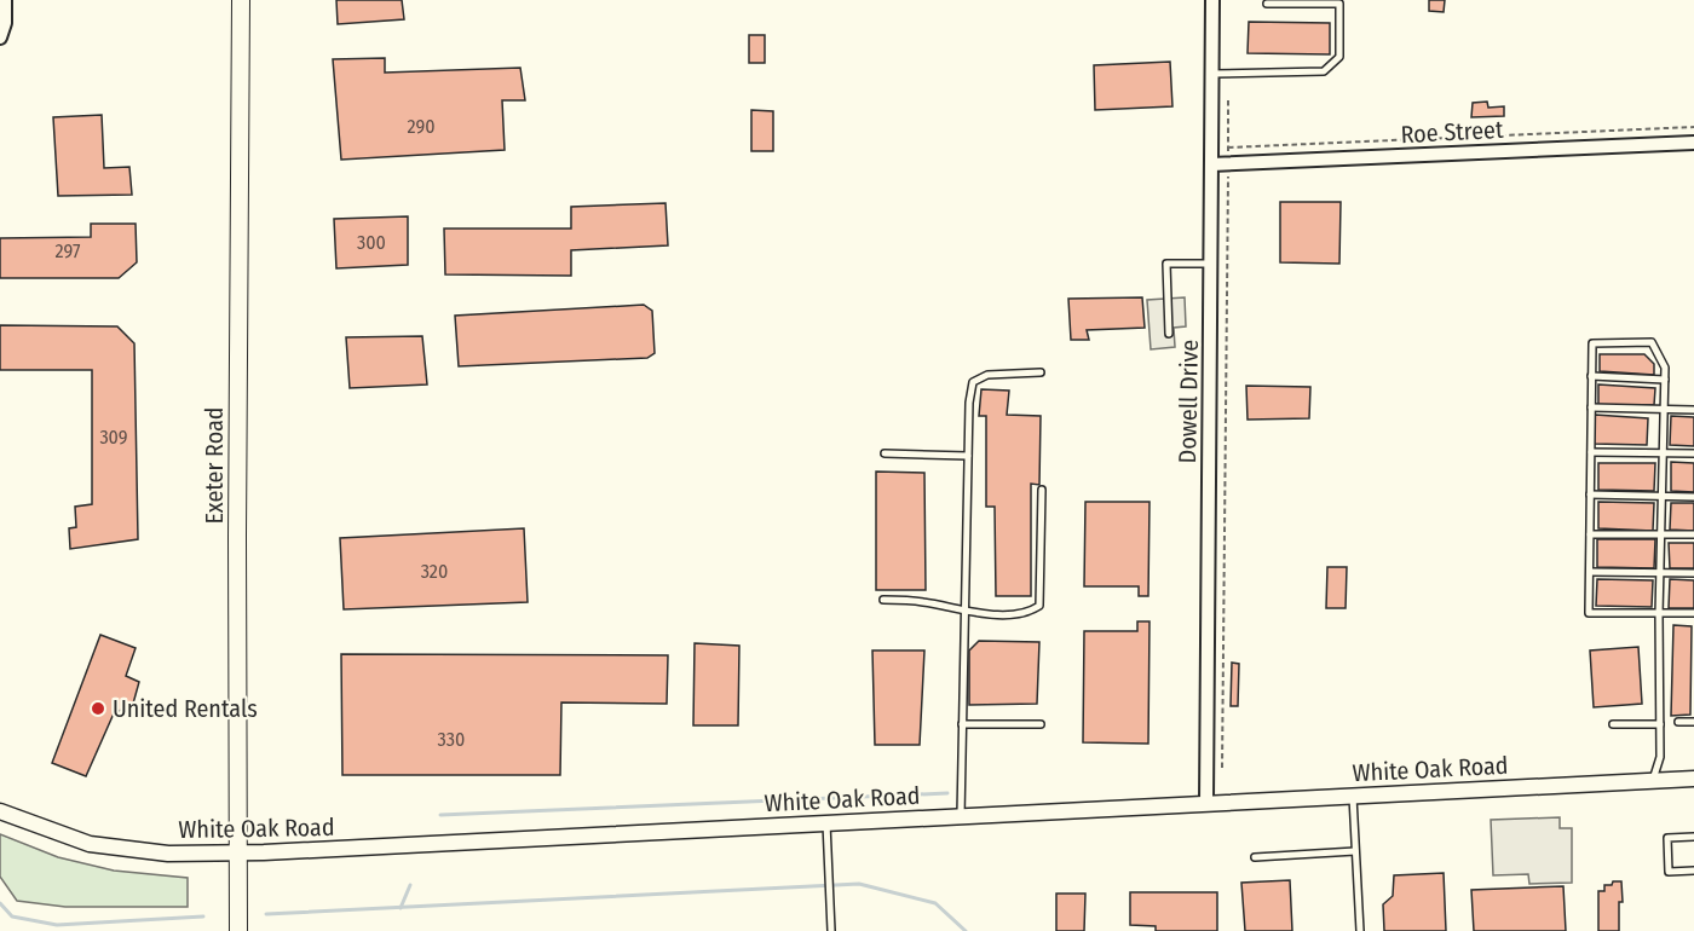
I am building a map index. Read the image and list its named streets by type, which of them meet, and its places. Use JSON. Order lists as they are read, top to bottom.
{
  "streets": {
    "main road": ["Exeter Road"],
    "street": ["Roe Street", "Dowell Drive", "White Oak Road"]
  },
  "crossings": [
    ["Roe Street", "Dowell Drive"],
    ["Dowell Drive", "White Oak Road"],
    ["Exeter Road", "White Oak Road"]
  ],
  "places": ["United Rentals"],
  "house_numbers": [
    "290",
    "300",
    "297",
    "309",
    "320",
    "330"
  ]
}
